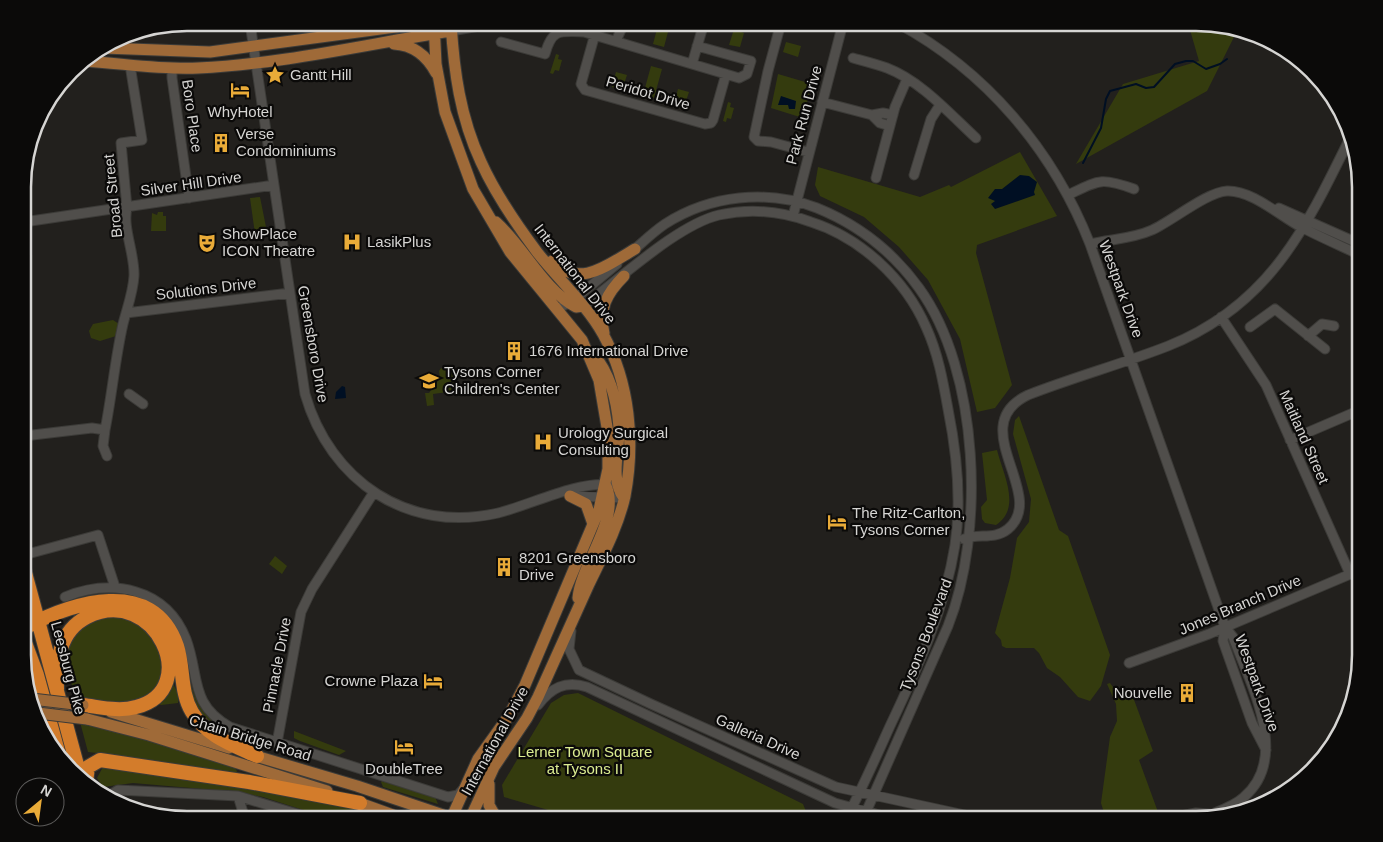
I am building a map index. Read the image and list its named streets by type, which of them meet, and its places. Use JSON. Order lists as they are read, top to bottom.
{
  "streets": {
    "highway": ["Leesburg Pike"],
    "main road": ["International Drive", "Chain Bridge Road"],
    "street": [
      "Peridot Drive",
      "Park Run Drive",
      "Boro Place",
      "Silver Hill Drive",
      "Broad Street",
      "Solutions Drive",
      "Westpark Drive",
      "Greensboro Drive",
      "Maitland Street",
      "Jones Branch Drive",
      "Tysons Boulevard",
      "Pinnacle Drive",
      "Galleria Drive"
    ]
  },
  "crossings": [
    ["Park Run Drive", "Tysons Boulevard"],
    ["Boro Place", "Silver Hill Drive"],
    ["Silver Hill Drive", "Broad Street"],
    ["Silver Hill Drive", "Greensboro Drive"],
    ["Broad Street", "Solutions Drive"],
    ["International Drive", "Greensboro Drive"],
    ["International Drive", "Tysons Boulevard"],
    ["International Drive", "Galleria Drive"],
    ["Solutions Drive", "Greensboro Drive"],
    ["Westpark Drive", "Jones Branch Drive"],
    ["Greensboro Drive", "Pinnacle Drive"],
    ["Maitland Street", "Jones Branch Drive"],
    ["Tysons Boulevard", "Galleria Drive"],
    ["Leesburg Pike", "Chain Bridge Road"]
  ],
  "parks": ["Lerner Town Square at Tysons II"],
  "places": {
    "place": ["Gantt Hill"],
    "hotel": [
      "WhyHotel",
      "The Ritz-Carlton, Tysons Corner",
      "Crowne Plaza",
      "DoubleTree"
    ],
    "building": [
      "Verse Condominiums",
      "1676 International Drive",
      "8201 Greensboro Drive",
      "Nouvelle"
    ],
    "hospital": ["LasikPlus", "Urology Surgical Consulting"],
    "theatre": ["ShowPlace ICON Theatre"],
    "school or university": ["Tysons Corner Children's Center"]
  },
  "north": "top right"
}
